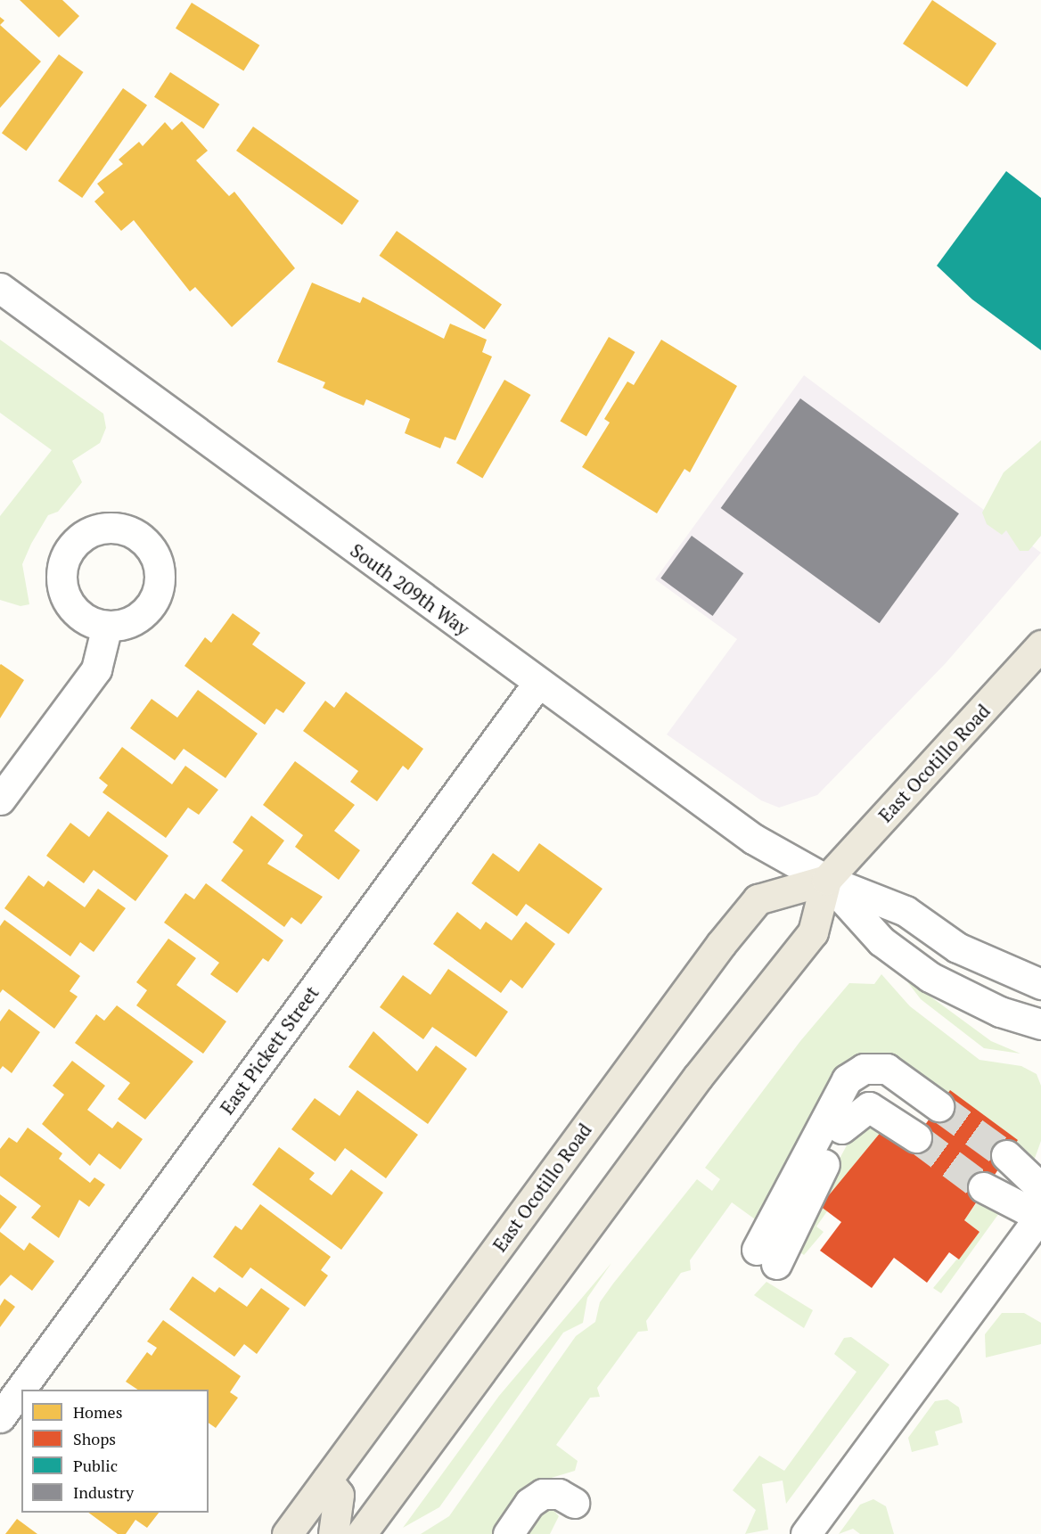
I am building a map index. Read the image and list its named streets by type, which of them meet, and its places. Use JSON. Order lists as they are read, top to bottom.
{
  "streets": {
    "main road": ["East Ocotillo Road"],
    "street": ["South 209th Way", "East Pickett Street"]
  },
  "crossings": [
    ["South 209th Way", "East Ocotillo Road"],
    ["South 209th Way", "East Pickett Street"]
  ],
  "legend": [
    "Homes",
    "Shops",
    "Public",
    "Industry"
  ]
}
